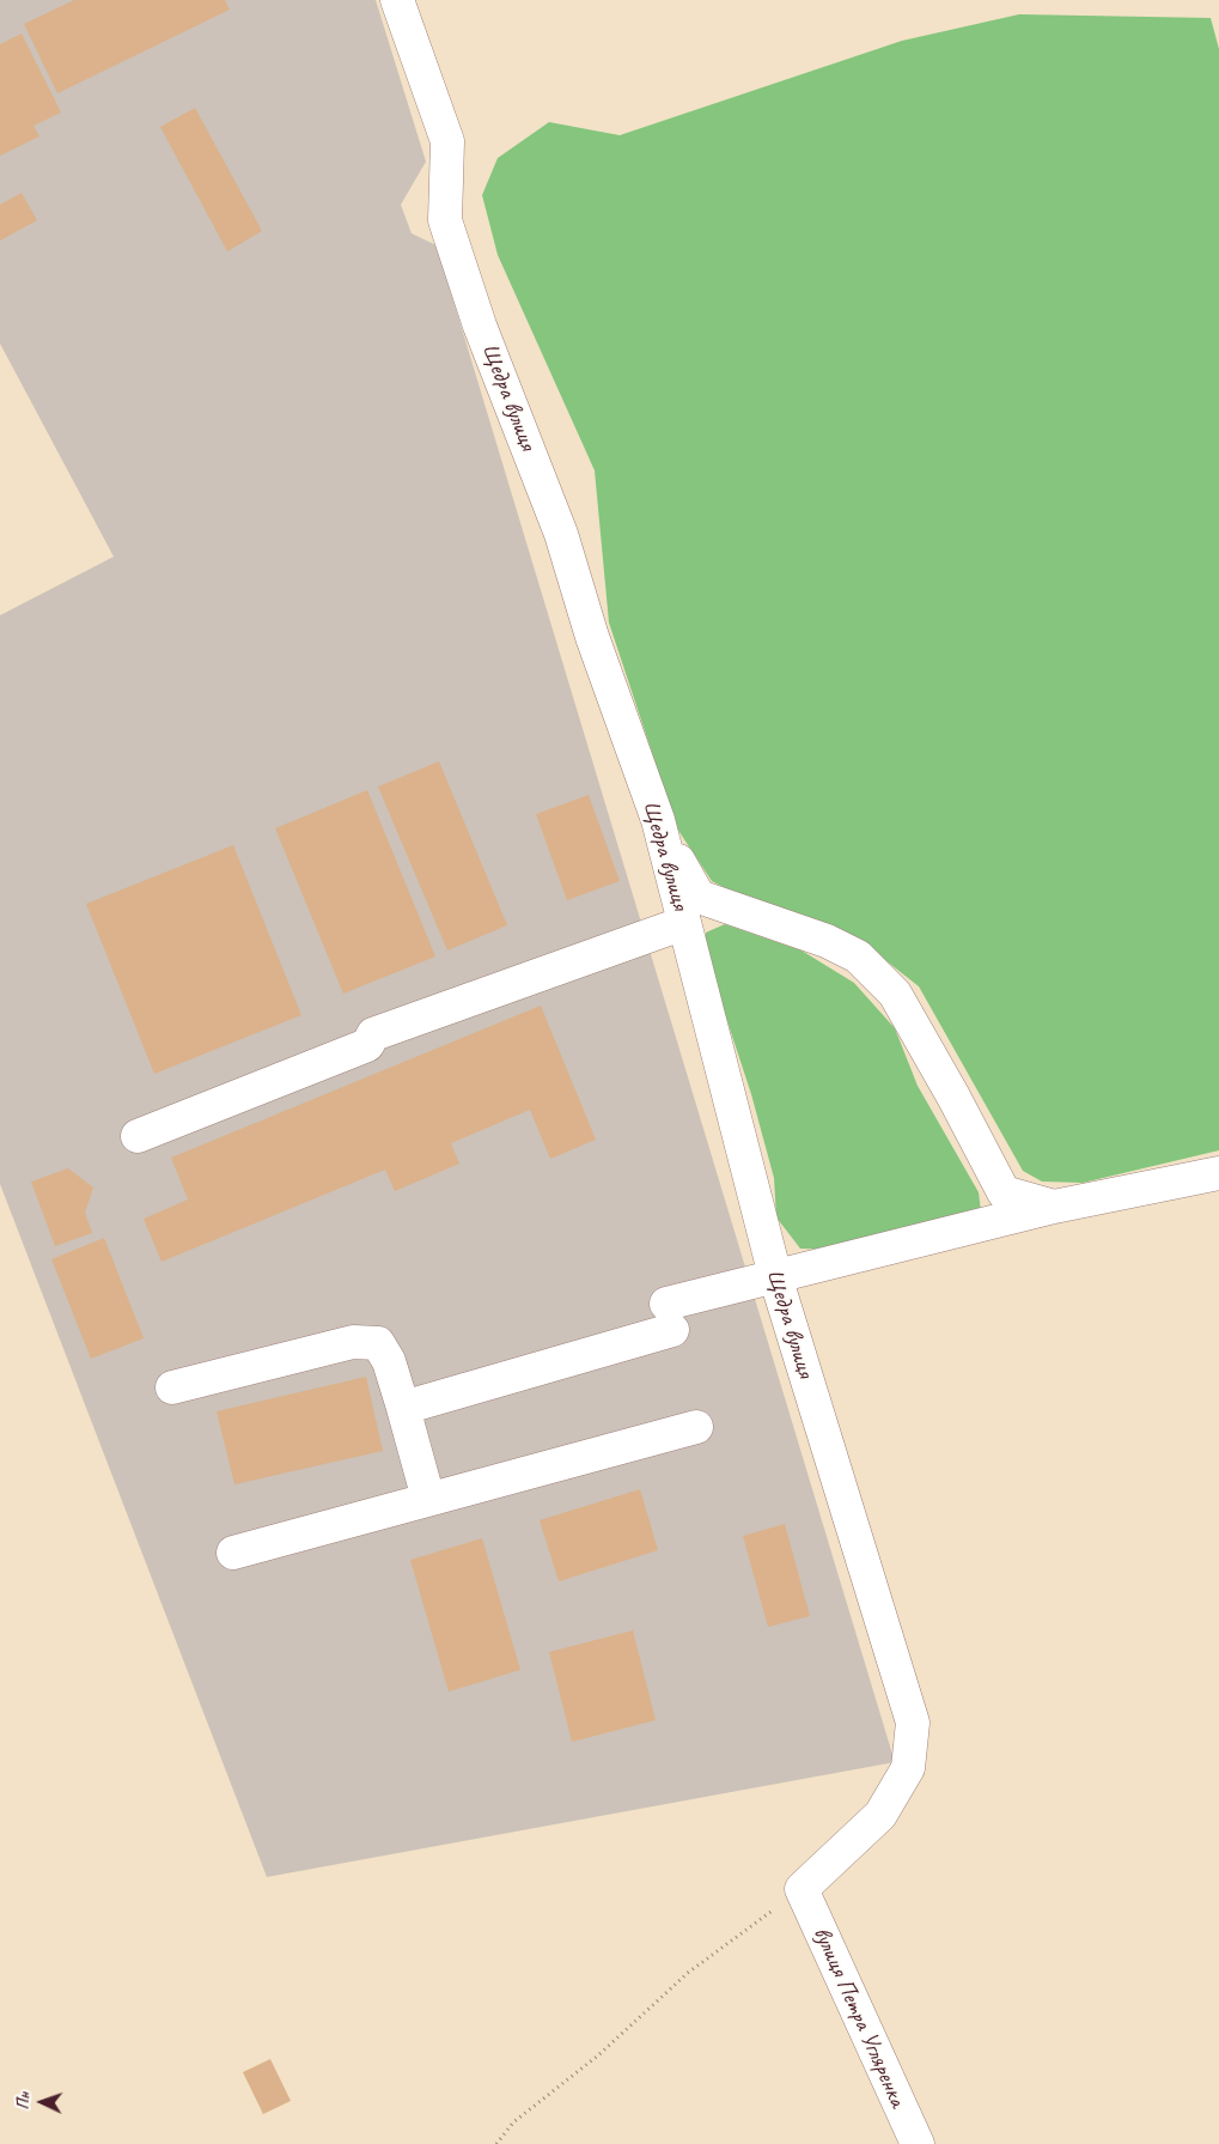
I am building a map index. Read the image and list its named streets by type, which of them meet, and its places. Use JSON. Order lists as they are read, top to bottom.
{
  "streets": {
    "street": ["Щедра вулиця", "вулиця Петра Угляренка"]
  },
  "crossings": [
    ["Щедра вулиця", "вулиця Петра Угляренка"]
  ],
  "north": "left"
}
